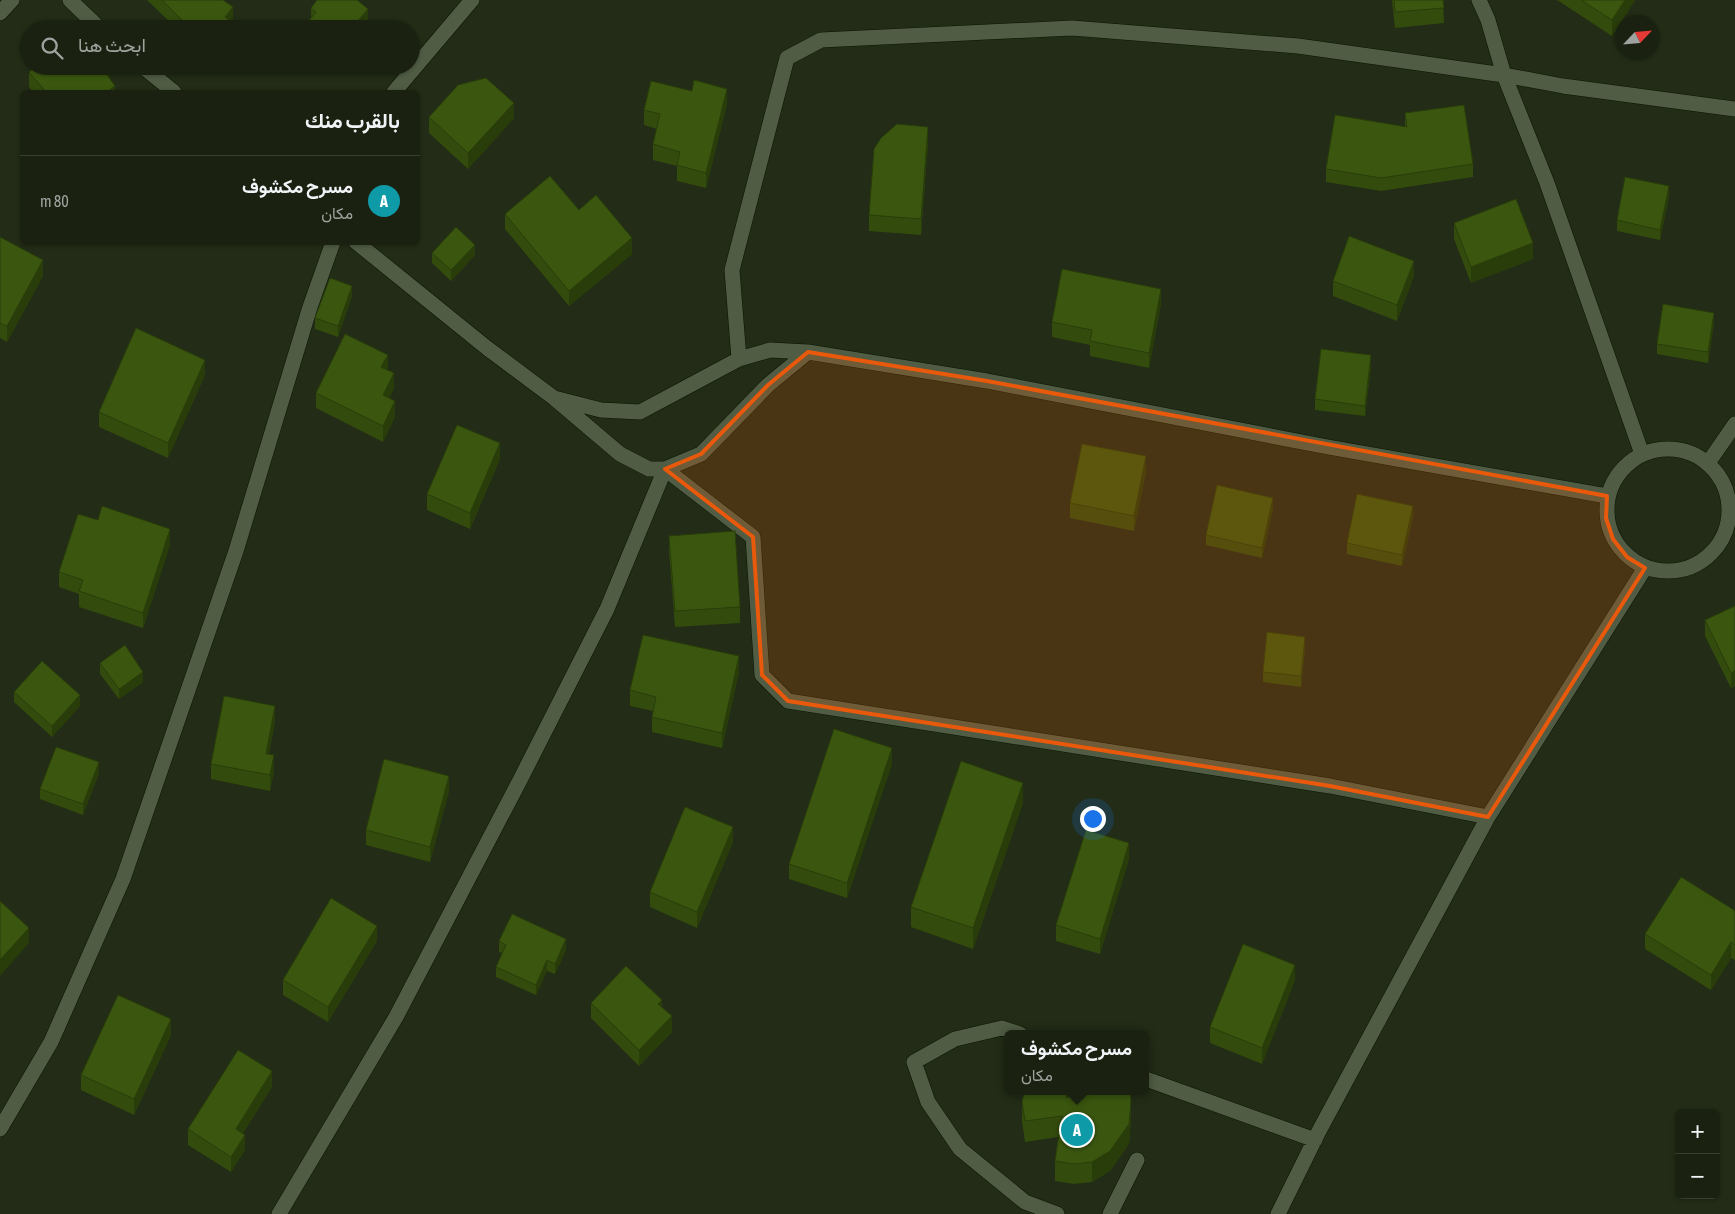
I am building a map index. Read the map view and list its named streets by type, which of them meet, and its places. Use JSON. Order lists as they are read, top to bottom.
{
  "north": "top right",
  "page": {
    "search": "ابحث هنا",
    "heading": "بالقرب منك",
    "list": [
      {
        "mark": "A",
        "name": "مسرح مكشوف",
        "note": "مكان",
        "value": "80 m"
      }
    ],
    "popup": ["مسرح مكشوف", "مكان"],
    "map_buttons": ["+", "−"],
    "pins": "A"
  }
}
